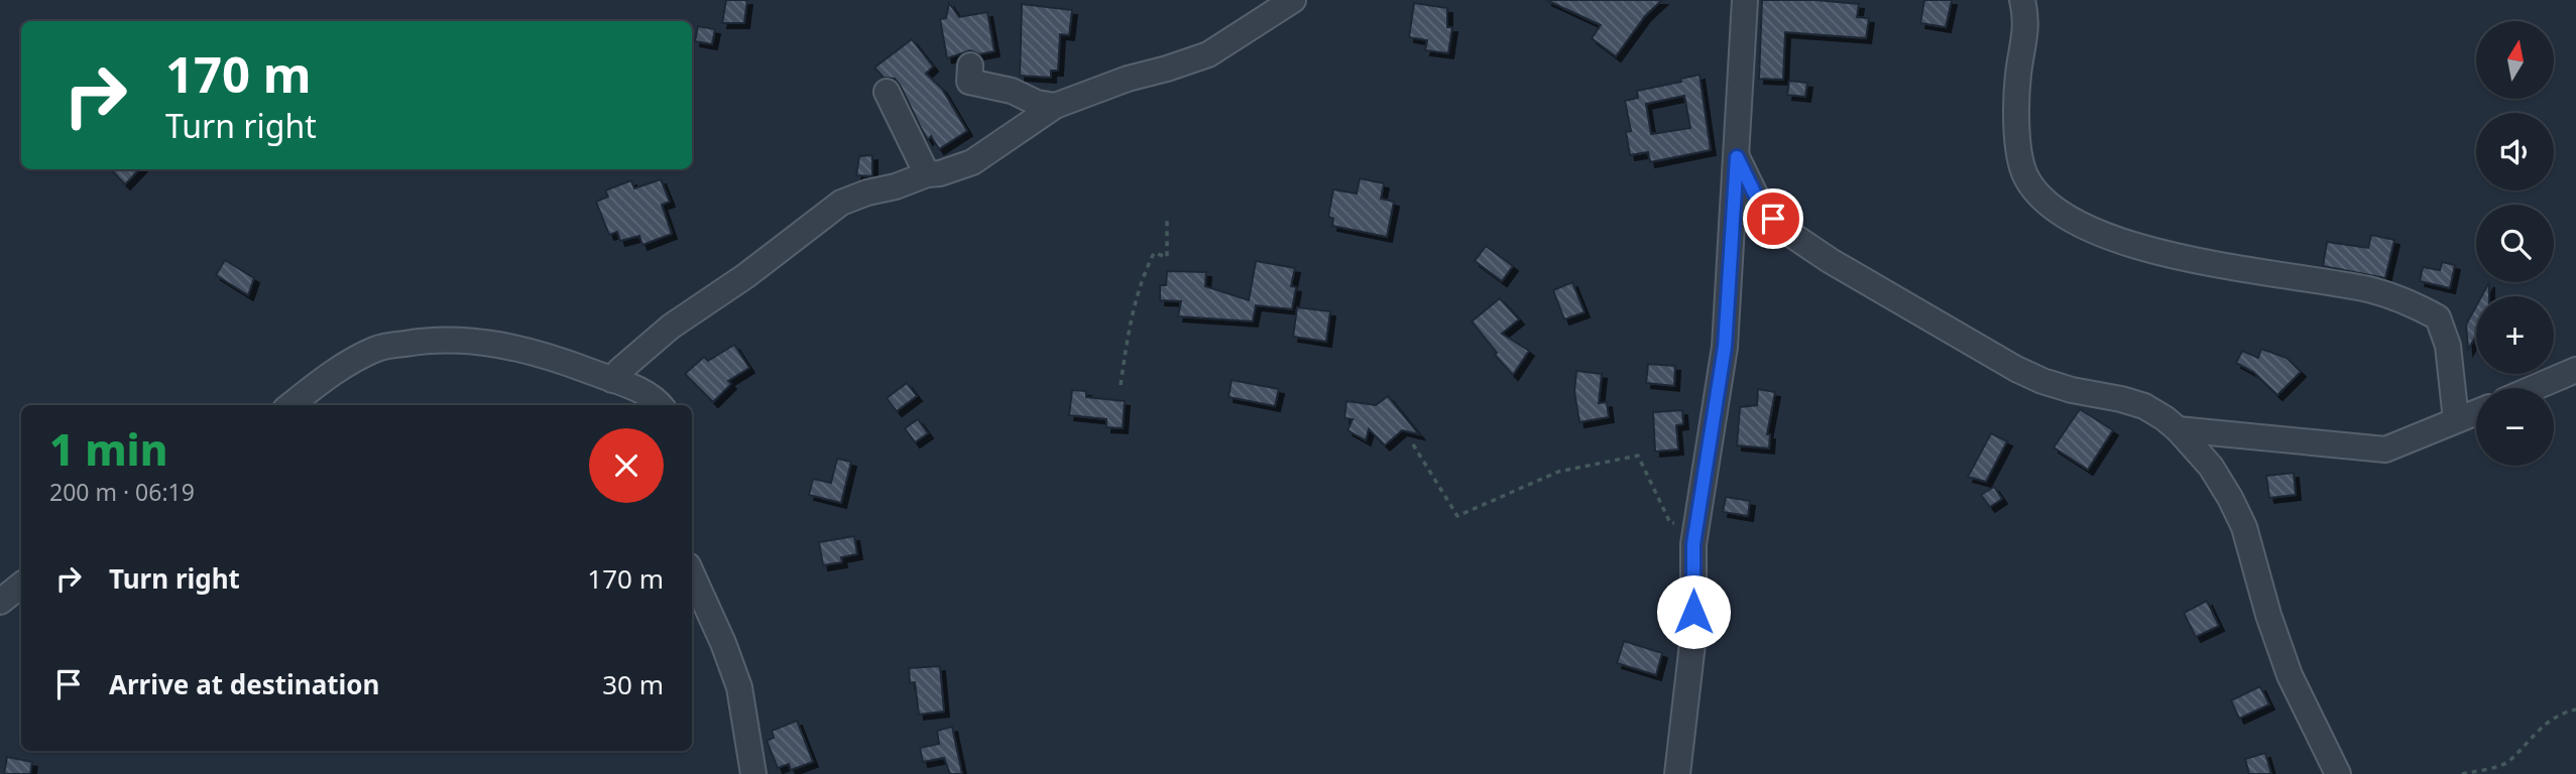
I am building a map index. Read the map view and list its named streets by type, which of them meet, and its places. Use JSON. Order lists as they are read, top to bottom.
{
  "north": "top",
  "page": {
    "map_buttons": ["+", "−"],
    "turn": ["170 m", "Turn right"],
    "heading": ["1 min", "200 m · 06:19"],
    "list": [
      {
        "name": "Turn right",
        "value": "170 m"
      },
      {
        "name": "Arrive at destination",
        "value": "30 m"
      }
    ]
  }
}
